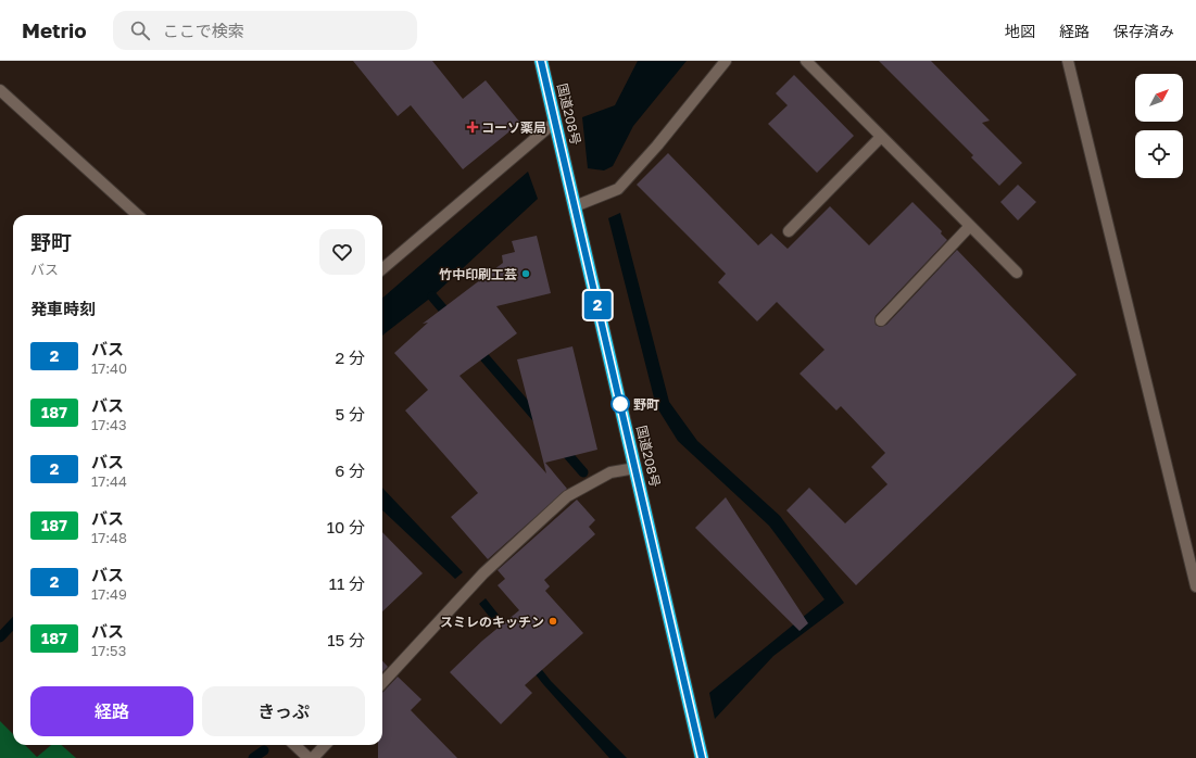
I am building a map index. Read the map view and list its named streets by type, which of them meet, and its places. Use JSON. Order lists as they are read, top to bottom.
{
  "streets": {
    "highway": ["国道208号"]
  },
  "places": {
    "health": ["コーソ薬局"],
    "other": ["竹中印刷工芸", "野町", "スミレのキッチン"]
  },
  "lines": ["bus line 2"],
  "north": "top right",
  "page": {
    "header": "Metrio",
    "search": "ここで検索",
    "nav": ["地図", "経路", "保存済み"],
    "on_map": "2",
    "heading": [
      ["野町", "バス"],
      "発車時刻"
    ],
    "list": [
      {
        "mark": "2",
        "name": "バス",
        "note": "17:40",
        "value": "2 分"
      },
      {
        "mark": "187",
        "name": "バス",
        "note": "17:43",
        "value": "5 分"
      },
      {
        "mark": "2",
        "name": "バス",
        "note": "17:44",
        "value": "6 分"
      },
      {
        "mark": "187",
        "name": "バス",
        "note": "17:48",
        "value": "10 分"
      },
      {
        "mark": "2",
        "name": "バス",
        "note": "17:49",
        "value": "11 分"
      },
      {
        "mark": "187",
        "name": "バス",
        "note": "17:53",
        "value": "15 分"
      }
    ],
    "buttons": ["経路", "きっぷ"]
  }
}
